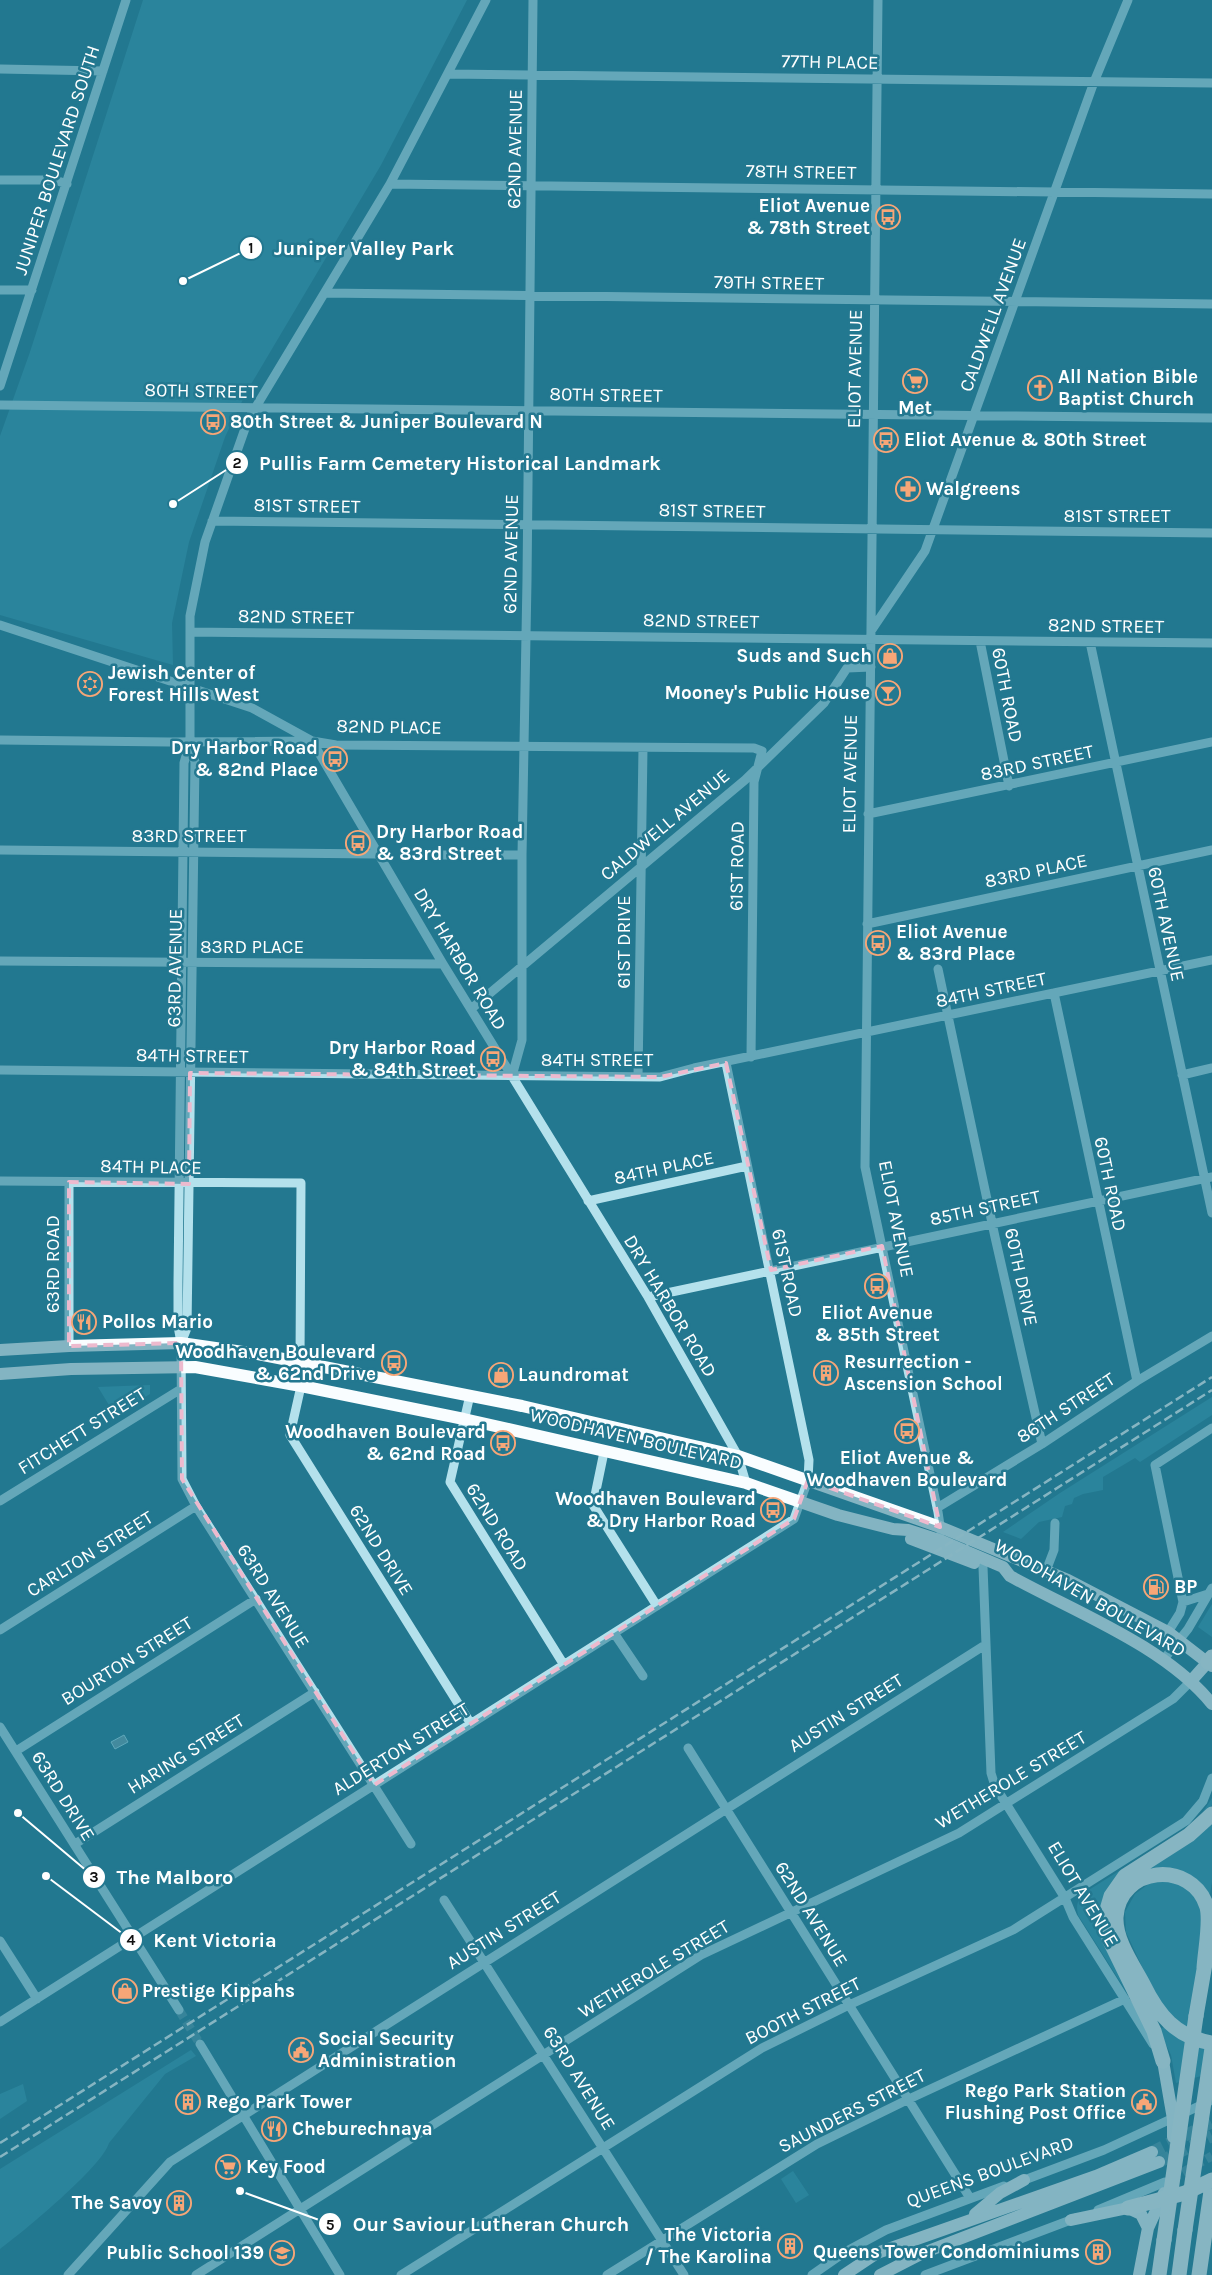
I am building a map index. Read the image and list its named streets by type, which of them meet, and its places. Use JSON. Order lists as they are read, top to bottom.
{
  "streets": {
    "main road": ["ELIOT AVENUE", "WOODHAVEN BOULEVARD", "QUEENS BOULEVARD"],
    "street": [
      "77TH PLACE",
      "62ND AVENUE",
      "JUNIPER BOULEVARD SOUTH",
      "78TH STREET",
      "79TH STREET",
      "CALDWELL AVENUE",
      "80TH STREET",
      "81ST STREET",
      "82ND STREET",
      "60TH ROAD",
      "82ND PLACE",
      "83RD STREET",
      "61ST ROAD",
      "83RD PLACE",
      "60TH AVENUE",
      "61ST DRIVE",
      "DRY HARBOR ROAD",
      "63RD AVENUE",
      "84TH STREET",
      "84TH PLACE",
      "85TH STREET",
      "63RD ROAD",
      "60TH DRIVE",
      "86TH STREET",
      "FITCHETT STREET",
      "62ND ROAD",
      "62ND DRIVE",
      "CARLTON STREET",
      "BOURTON STREET",
      "AUSTIN STREET",
      "ALDERTON STREET",
      "HARING STREET",
      "WETHEROLE STREET",
      "63RD DRIVE",
      "BOOTH STREET",
      "SAUNDERS STREET"
    ]
  },
  "crossings": [
    ["77TH PLACE", "62ND AVENUE"],
    ["77TH PLACE", "CALDWELL AVENUE"],
    ["77TH PLACE", "ELIOT AVENUE"],
    ["77TH PLACE", "63RD AVENUE"],
    ["62ND AVENUE", "78TH STREET"],
    ["62ND AVENUE", "79TH STREET"],
    ["62ND AVENUE", "CALDWELL AVENUE"],
    ["62ND AVENUE", "80TH STREET"],
    ["62ND AVENUE", "81ST STREET"],
    ["62ND AVENUE", "82ND STREET"],
    ["62ND AVENUE", "82ND PLACE"],
    ["62ND AVENUE", "DRY HARBOR ROAD"],
    ["62ND AVENUE", "84TH STREET"],
    ["62ND AVENUE", "AUSTIN STREET"],
    ["62ND AVENUE", "WETHEROLE STREET"],
    ["62ND AVENUE", "BOOTH STREET"],
    ["62ND AVENUE", "SAUNDERS STREET"],
    ["62ND AVENUE", "QUEENS BOULEVARD"],
    ["78TH STREET", "CALDWELL AVENUE"],
    ["78TH STREET", "ELIOT AVENUE"],
    ["78TH STREET", "63RD AVENUE"],
    ["79TH STREET", "CALDWELL AVENUE"],
    ["79TH STREET", "ELIOT AVENUE"],
    ["79TH STREET", "63RD AVENUE"],
    ["CALDWELL AVENUE", "ELIOT AVENUE"],
    ["CALDWELL AVENUE", "80TH STREET"],
    ["CALDWELL AVENUE", "81ST STREET"],
    ["CALDWELL AVENUE", "82ND STREET"],
    ["CALDWELL AVENUE", "82ND PLACE"],
    ["CALDWELL AVENUE", "61ST ROAD"],
    ["CALDWELL AVENUE", "61ST DRIVE"],
    ["CALDWELL AVENUE", "DRY HARBOR ROAD"],
    ["ELIOT AVENUE", "80TH STREET"],
    ["ELIOT AVENUE", "81ST STREET"],
    ["ELIOT AVENUE", "82ND STREET"],
    ["ELIOT AVENUE", "83RD STREET"],
    ["ELIOT AVENUE", "83RD PLACE"],
    ["ELIOT AVENUE", "84TH STREET"],
    ["ELIOT AVENUE", "85TH STREET"],
    ["ELIOT AVENUE", "86TH STREET"],
    ["ELIOT AVENUE", "WOODHAVEN BOULEVARD"],
    ["ELIOT AVENUE", "AUSTIN STREET"],
    ["ELIOT AVENUE", "WETHEROLE STREET"],
    ["ELIOT AVENUE", "BOOTH STREET"],
    ["ELIOT AVENUE", "SAUNDERS STREET"],
    ["ELIOT AVENUE", "QUEENS BOULEVARD"],
    ["80TH STREET", "63RD AVENUE"],
    ["81ST STREET", "63RD AVENUE"],
    ["82ND STREET", "60TH ROAD"],
    ["82ND STREET", "60TH AVENUE"],
    ["82ND STREET", "63RD AVENUE"],
    ["60TH ROAD", "83RD STREET"],
    ["60TH ROAD", "84TH STREET"],
    ["60TH ROAD", "85TH STREET"],
    ["60TH ROAD", "86TH STREET"],
    ["82ND PLACE", "61ST ROAD"],
    ["82ND PLACE", "61ST DRIVE"],
    ["82ND PLACE", "DRY HARBOR ROAD"],
    ["82ND PLACE", "63RD AVENUE"],
    ["83RD STREET", "60TH AVENUE"],
    ["83RD STREET", "DRY HARBOR ROAD"],
    ["83RD STREET", "63RD AVENUE"],
    ["61ST ROAD", "84TH STREET"],
    ["61ST ROAD", "84TH PLACE"],
    ["61ST ROAD", "85TH STREET"],
    ["61ST ROAD", "WOODHAVEN BOULEVARD"],
    ["61ST ROAD", "ALDERTON STREET"],
    ["83RD PLACE", "60TH AVENUE"],
    ["83RD PLACE", "DRY HARBOR ROAD"],
    ["83RD PLACE", "63RD AVENUE"],
    ["60TH AVENUE", "84TH STREET"],
    ["60TH AVENUE", "85TH STREET"],
    ["61ST DRIVE", "84TH STREET"],
    ["DRY HARBOR ROAD", "84TH STREET"],
    ["DRY HARBOR ROAD", "84TH PLACE"],
    ["DRY HARBOR ROAD", "85TH STREET"],
    ["DRY HARBOR ROAD", "WOODHAVEN BOULEVARD"],
    ["63RD AVENUE", "84TH STREET"],
    ["63RD AVENUE", "84TH PLACE"],
    ["63RD AVENUE", "FITCHETT STREET"],
    ["63RD AVENUE", "WOODHAVEN BOULEVARD"],
    ["63RD AVENUE", "CARLTON STREET"],
    ["63RD AVENUE", "BOURTON STREET"],
    ["63RD AVENUE", "AUSTIN STREET"],
    ["63RD AVENUE", "ALDERTON STREET"],
    ["63RD AVENUE", "HARING STREET"],
    ["63RD AVENUE", "WETHEROLE STREET"],
    ["63RD AVENUE", "BOOTH STREET"],
    ["63RD AVENUE", "SAUNDERS STREET"],
    ["84TH STREET", "60TH DRIVE"],
    ["84TH PLACE", "63RD ROAD"],
    ["84TH PLACE", "WOODHAVEN BOULEVARD"],
    ["85TH STREET", "60TH DRIVE"],
    ["63RD ROAD", "WOODHAVEN BOULEVARD"],
    ["60TH DRIVE", "86TH STREET"],
    ["WOODHAVEN BOULEVARD", "62ND ROAD"],
    ["WOODHAVEN BOULEVARD", "62ND DRIVE"],
    ["WOODHAVEN BOULEVARD", "ALDERTON STREET"],
    ["WOODHAVEN BOULEVARD", "WETHEROLE STREET"],
    ["62ND ROAD", "ALDERTON STREET"],
    ["62ND DRIVE", "ALDERTON STREET"],
    ["BOURTON STREET", "63RD DRIVE"],
    ["ALDERTON STREET", "63RD DRIVE"],
    ["HARING STREET", "63RD DRIVE"]
  ],
  "places": {
    "bus stop": [
      "Eliot Avenue & 78th Street",
      "80th Street & Juniper Boulevard N",
      "Eliot Avenue & 80th Street",
      "Dry Harbor Road & 82nd Place",
      "Dry Harbor Road & 83rd Street",
      "Eliot Avenue & 83rd Place",
      "Dry Harbor Road & 84th Street",
      "Eliot Avenue & 85th Street",
      "Woodhaven Boulevard & 62nd Drive",
      "Eliot Avenue & Woodhaven Boulevard",
      "Woodhaven Boulevard & 62nd Road",
      "Woodhaven Boulevard & Dry Harbor Road"
    ],
    "other": [
      "Juniper Valley Park",
      "Pullis Farm Cemetery Historical Landmark",
      "The Malboro",
      "Kent Victoria",
      "Our Saviour Lutheran Church"
    ],
    "supermarket": ["Met", "Key Food"],
    "church": ["All Nation Bible Baptist Church"],
    "pharmacy": ["Walgreens"],
    "shop": ["Suds and Such", "Laundromat", "Prestige Kippahs"],
    "synagogue": ["Jewish Center of Forest Hills West"],
    "bar": ["Mooney's Public House"],
    "restaurant": ["Pollos Mario", "Cheburechnaya"],
    "building": [
      "Resurrection - Ascension School",
      "Rego Park Tower",
      "The Savoy",
      "The Victoria / The Karolina",
      "Queens Tower Condominiums"
    ],
    "fuel station": ["BP"],
    "public building": ["Social Security Administration", "Rego Park Station Flushing Post Office"],
    "school or university": ["Public School 139"]
  }
}
